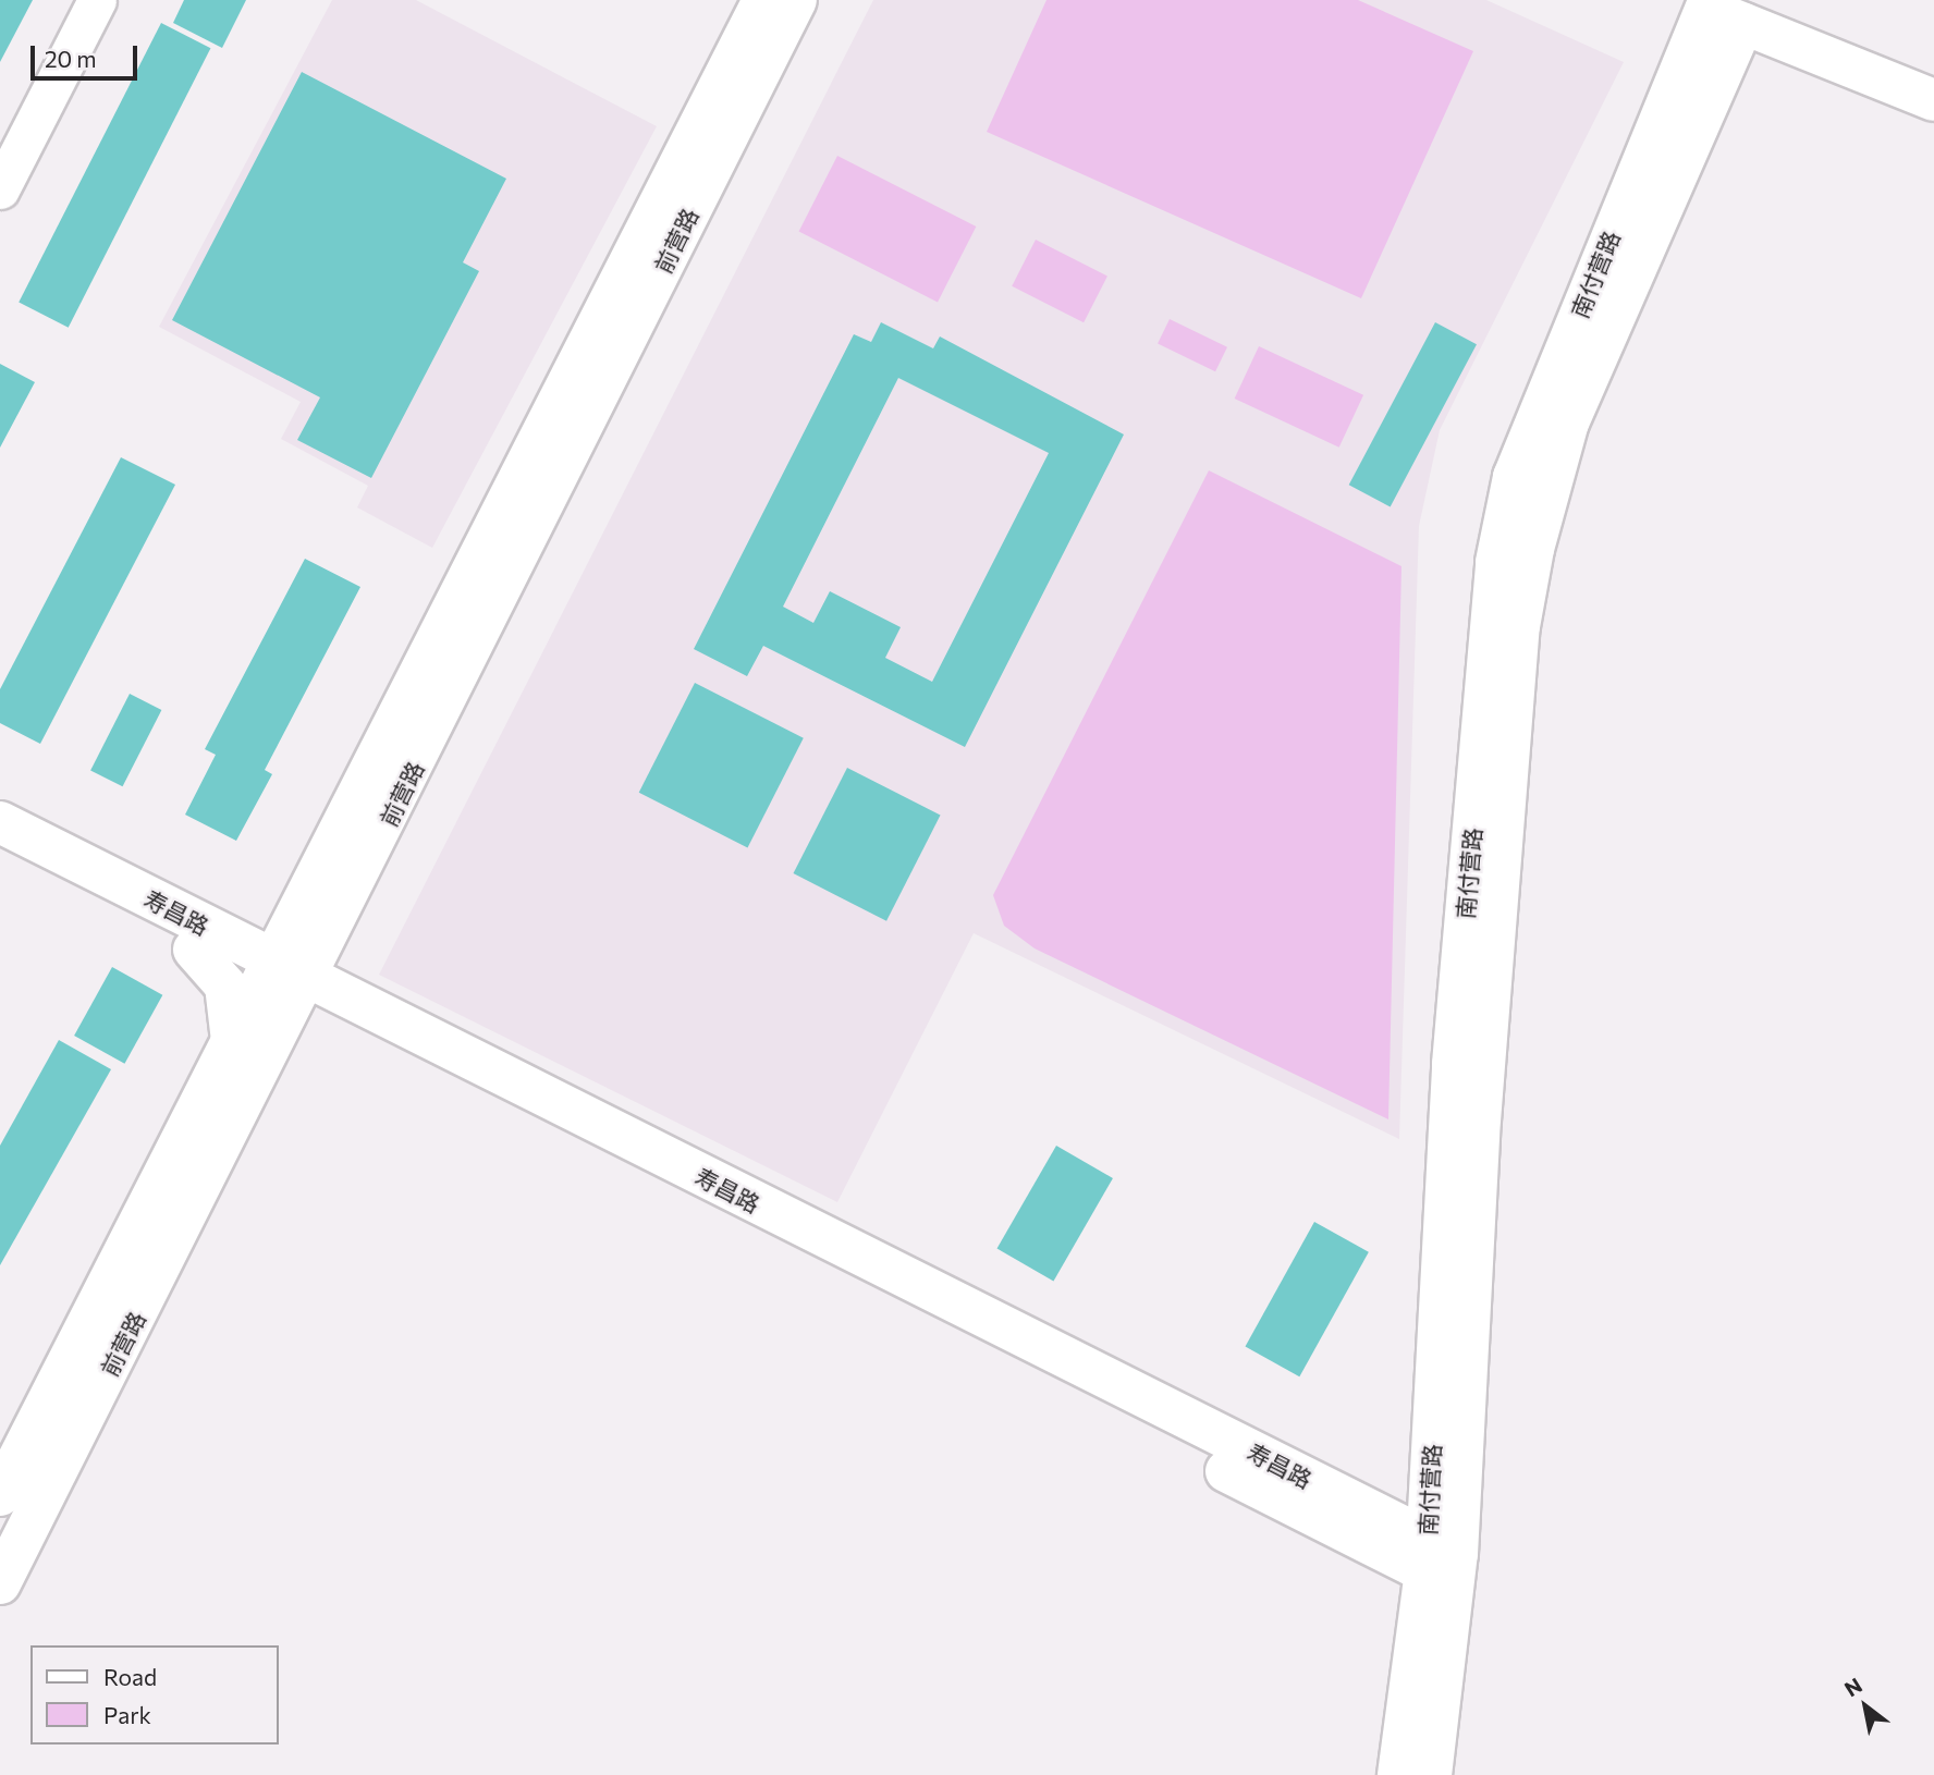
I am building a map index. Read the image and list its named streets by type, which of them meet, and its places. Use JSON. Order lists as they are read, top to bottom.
{
  "streets": {
    "street": ["前营路", "南付营路", "寿昌路"]
  },
  "crossings": [
    ["前营路", "寿昌路"],
    ["南付营路", "寿昌路"]
  ],
  "legend": ["Road", "Park"],
  "scale_bar": "20 m",
  "north": "top left"
}
